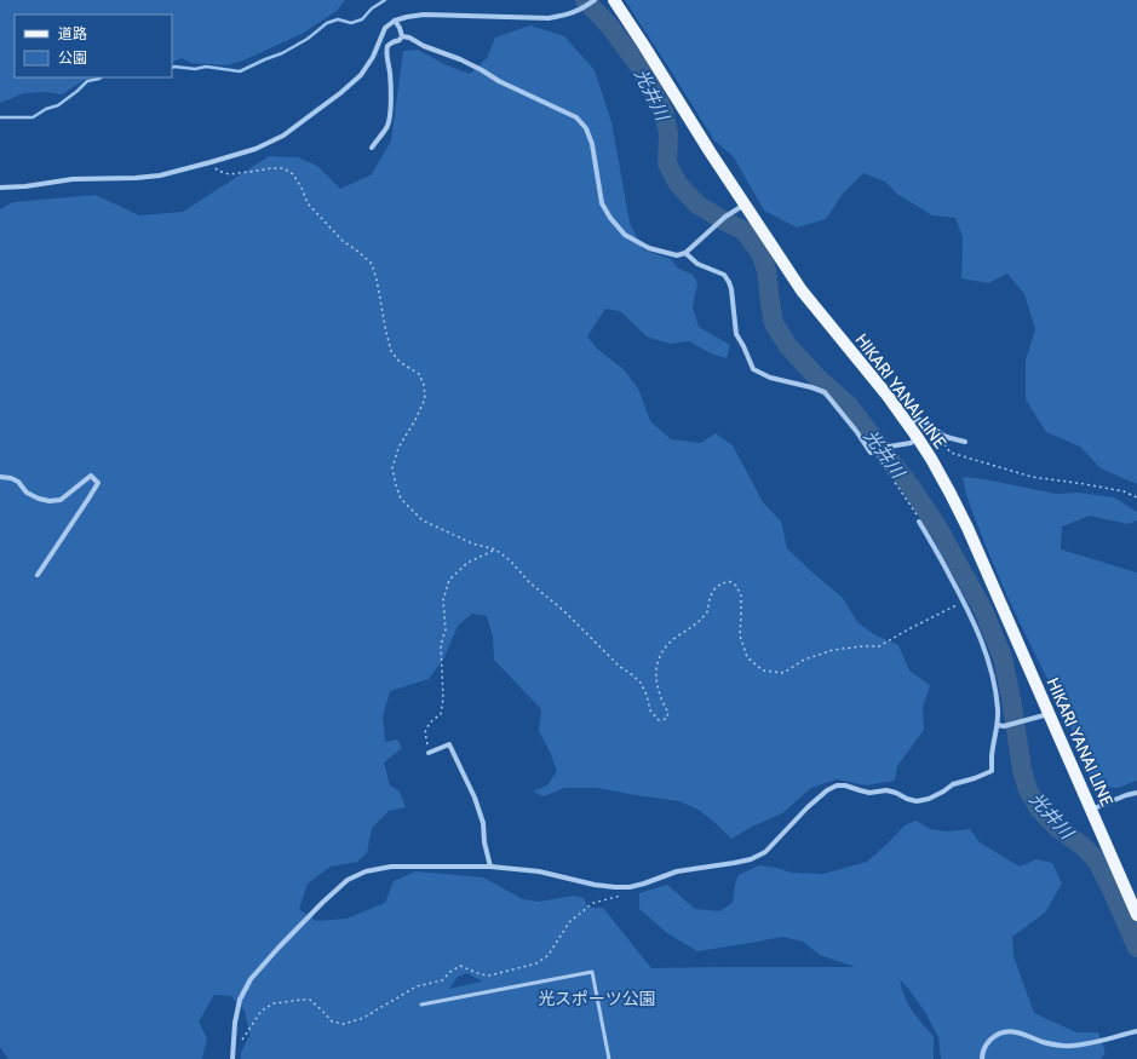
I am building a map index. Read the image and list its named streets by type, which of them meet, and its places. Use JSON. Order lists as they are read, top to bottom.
{
  "streets": {
    "main road": ["HIKARI YANAI LINE"]
  },
  "water": ["光井川"],
  "parks": ["光スポーツ公園"],
  "legend": ["道路", "公園"]
}
